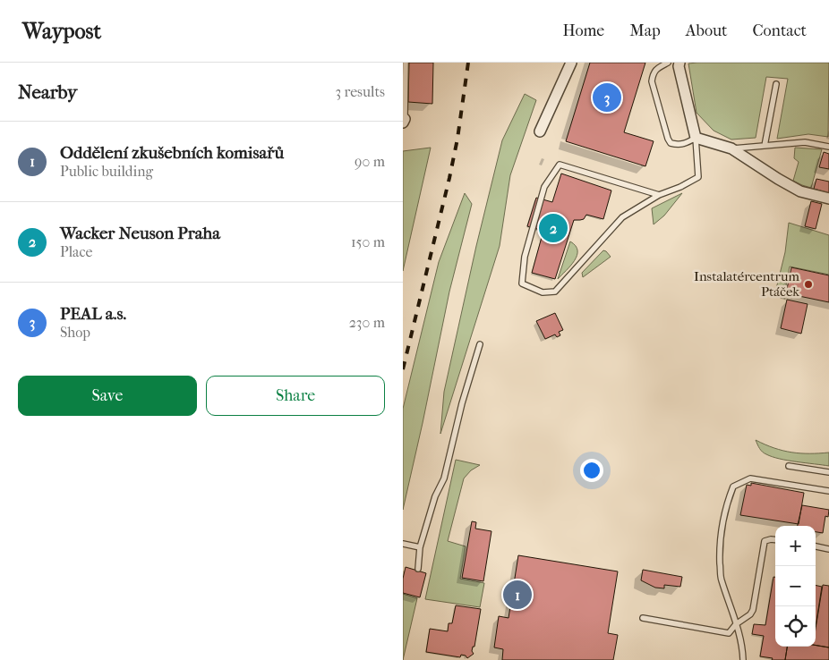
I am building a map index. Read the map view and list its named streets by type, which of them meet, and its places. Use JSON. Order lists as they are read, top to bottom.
{
  "places": ["Instalatércentrum Ptáček"],
  "page": {
    "header": "Waypost",
    "nav": [
      "Home",
      "Map",
      "About",
      "Contact"
    ],
    "heading": ["Nearby", "3 results"],
    "pins": ["3", "2", "1"],
    "list": [
      {
        "mark": "1",
        "name": "Oddělení zkušebních komisařů",
        "note": "Public building",
        "value": "90 m"
      },
      {
        "mark": "2",
        "name": "Wacker Neuson Praha",
        "note": "Place",
        "value": "150 m"
      },
      {
        "mark": "3",
        "name": "PEAL a.s.",
        "note": "Shop",
        "value": "230 m"
      }
    ],
    "buttons": ["Save", "Share"],
    "map_buttons": ["+", "−"]
  }
}
